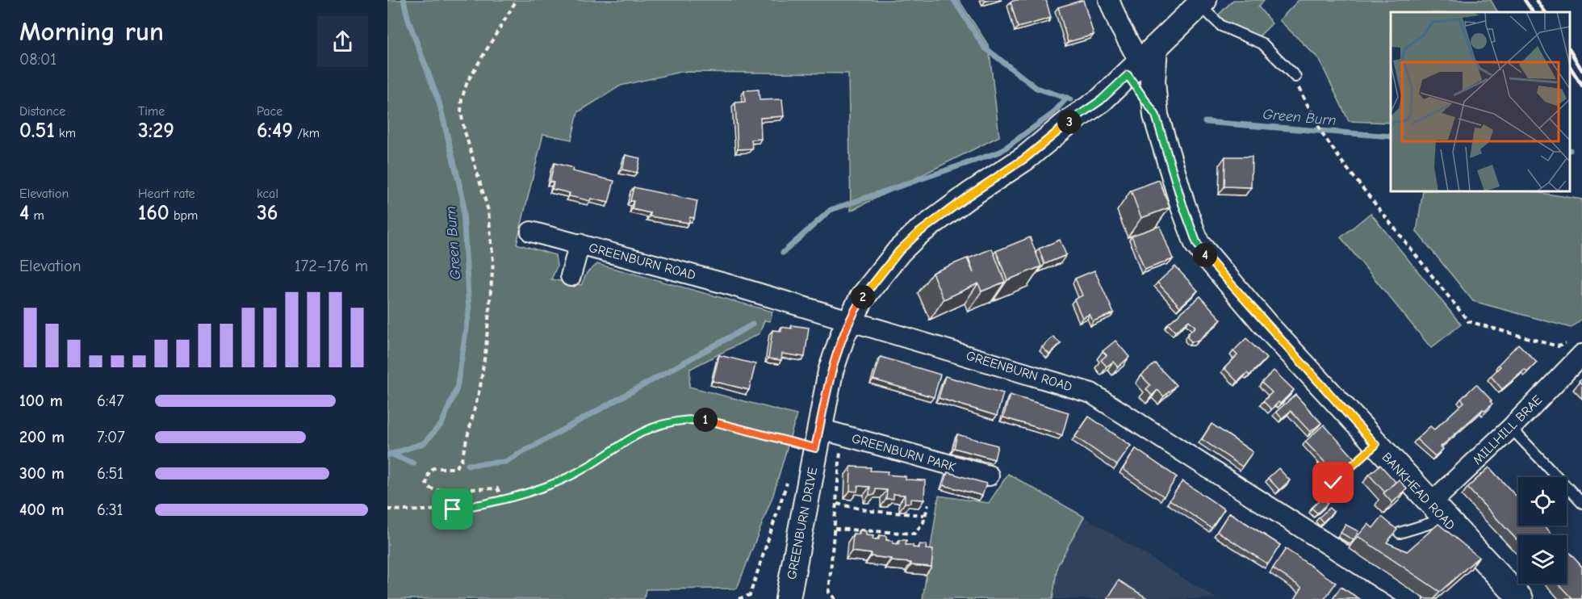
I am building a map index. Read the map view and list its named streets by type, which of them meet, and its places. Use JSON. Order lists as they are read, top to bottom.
{
  "streets": {
    "street": [
      "GREENBURN ROAD",
      "MILLHILL BRAE",
      "GREENBURN PARK",
      "BANKHEAD ROAD",
      "GREENBURN DRIVE"
    ]
  },
  "crossings": [
    ["GREENBURN ROAD", "GREENBURN DRIVE"],
    ["MILLHILL BRAE", "BANKHEAD ROAD"],
    ["GREENBURN PARK", "GREENBURN DRIVE"],
    ["BANKHEAD ROAD", "GREENBURN DRIVE"]
  ],
  "water": ["Green Burn"],
  "page": {
    "heading": ["Morning run", "08:01"],
    "stats": [
      ["Distance", "0.51 km"],
      ["Time", "3:29"],
      ["Pace", "6:49 /km"],
      ["Elevation", "4 m"],
      ["Heart rate", "160 bpm"],
      ["kcal", "36"]
    ],
    "pins": [
      "3",
      "4",
      "2",
      "1"
    ],
    "chart": ["Elevation", "172–176 m"],
    "list": [
      {
        "name": "100 m",
        "note": "6:47"
      },
      {
        "name": "200 m",
        "note": "7:07"
      },
      {
        "name": "300 m",
        "note": "6:51"
      },
      {
        "name": "400 m",
        "note": "6:31"
      }
    ]
  }
}
